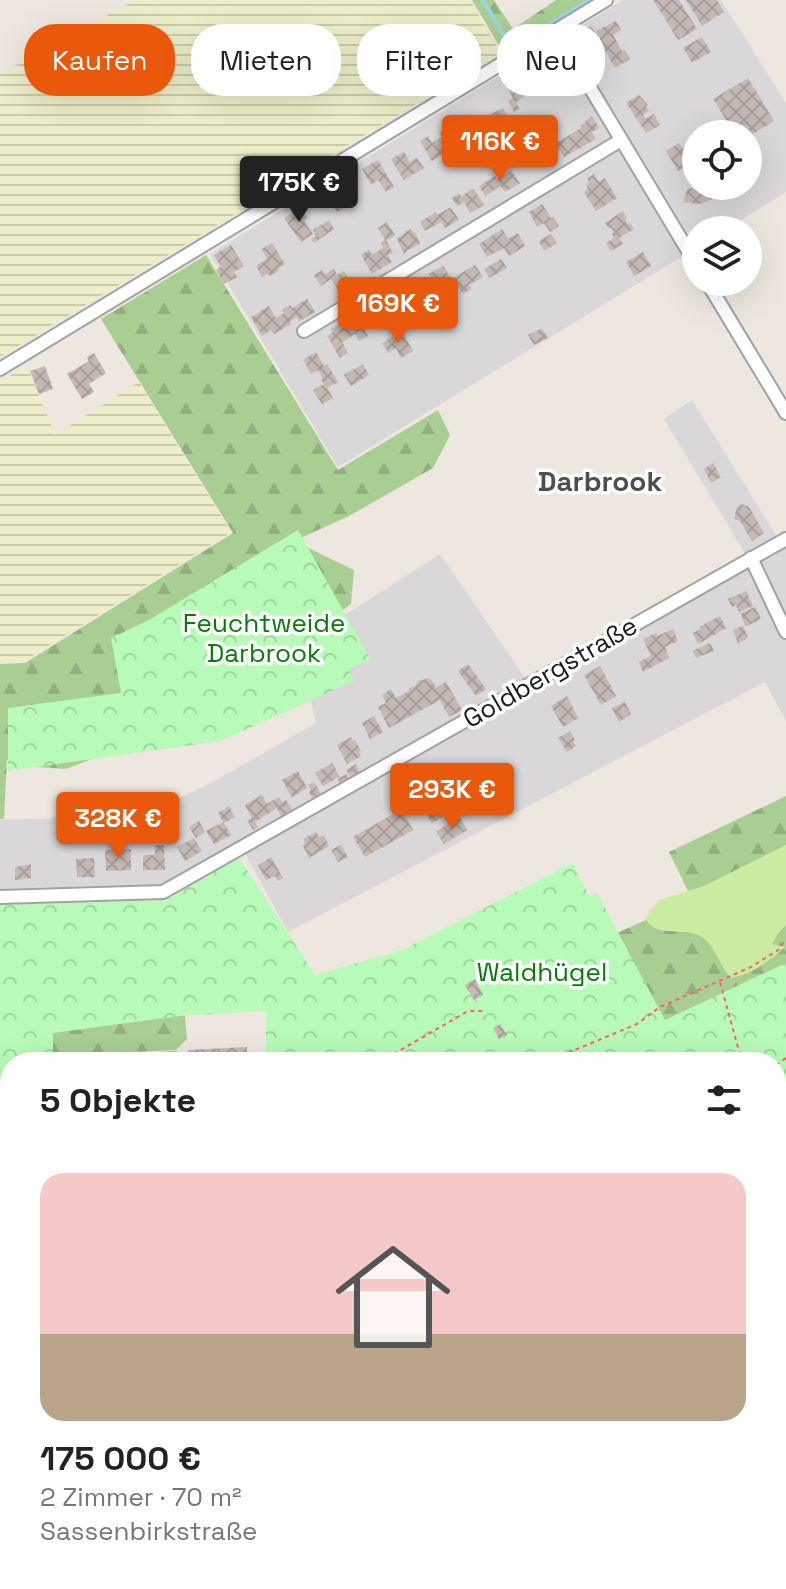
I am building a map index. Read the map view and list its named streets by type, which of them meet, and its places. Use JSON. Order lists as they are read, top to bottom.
{
  "streets": {
    "street": ["Goldbergstraße"]
  },
  "districts": ["Darbrook"],
  "parks": ["Feuchtweide Darbrook", "Waldhügel"],
  "page": {
    "chip": [
      "Kaufen",
      "Mieten",
      "Filter",
      "Neu"
    ],
    "price": [
      "116K €",
      "175K €",
      "169K €",
      "293K €",
      "328K €"
    ],
    "heading": "5 Objekte",
    "list": [
      {
        "name": "175 000 €",
        "note": "2 Zimmer · 70 m² · Sassenbirkstraße"
      }
    ]
  }
}
